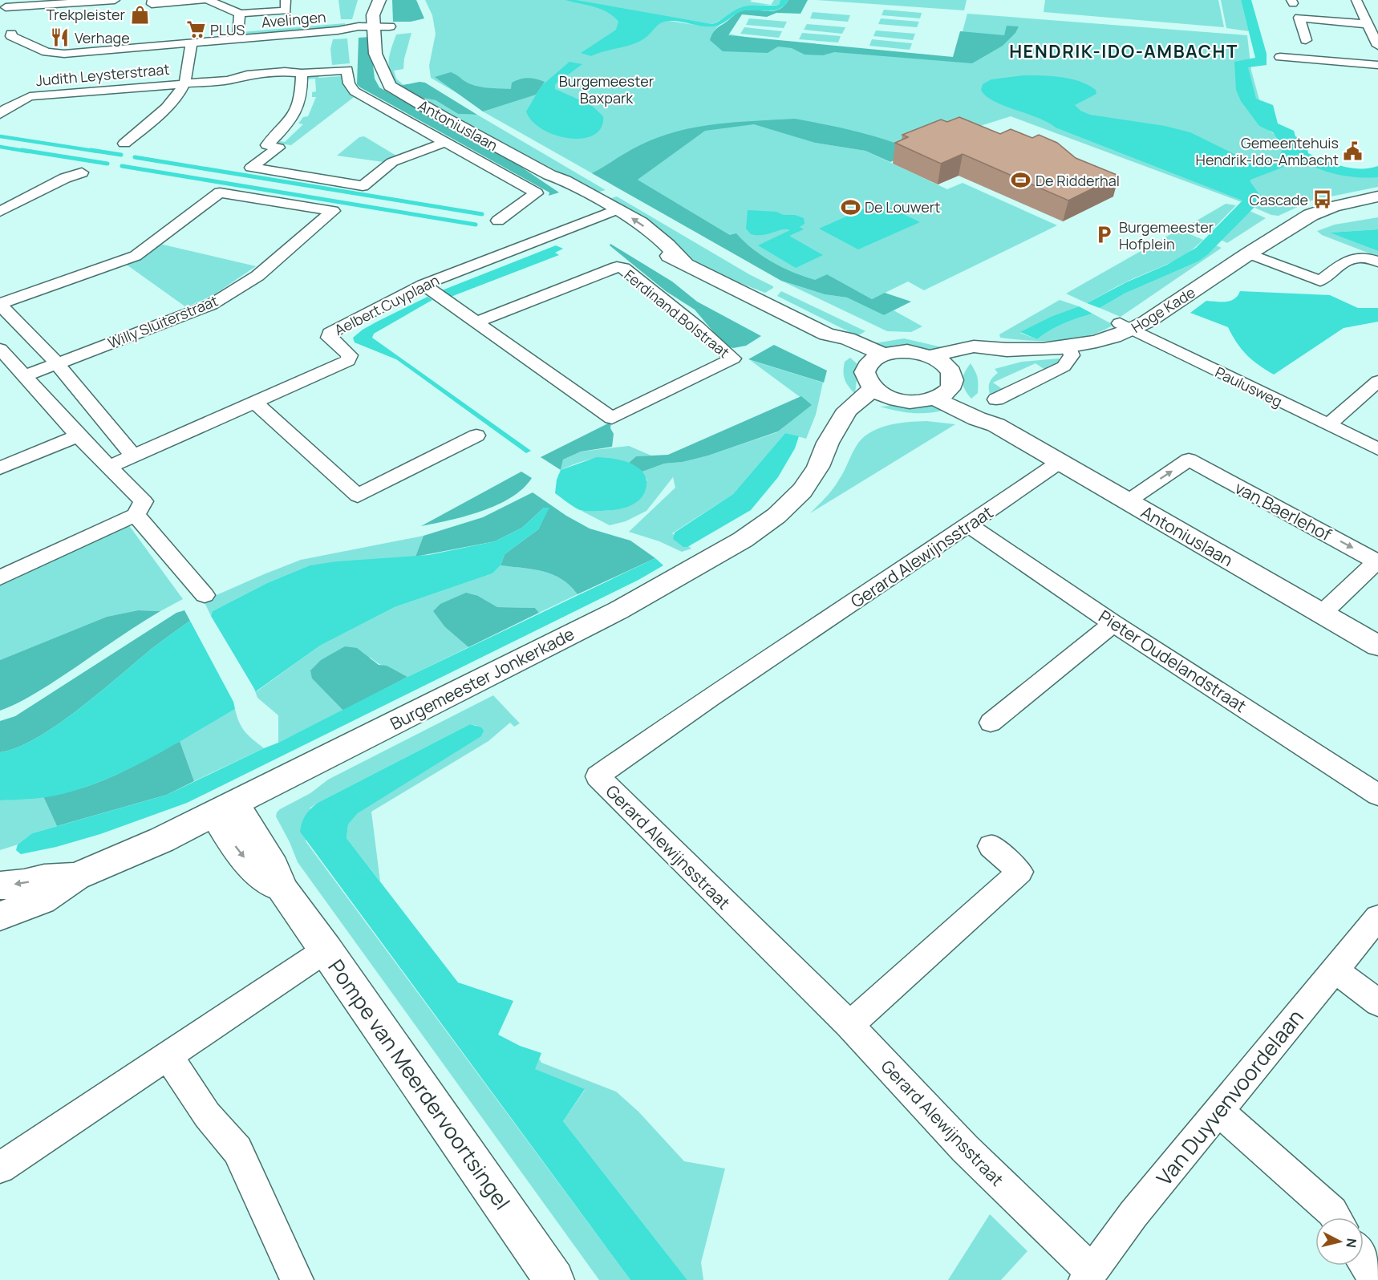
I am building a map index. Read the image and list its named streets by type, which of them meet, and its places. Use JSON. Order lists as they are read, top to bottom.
{
  "streets": {
    "main road": [
      "Antoniuslaan",
      "Hoge Kade",
      "Burgemeester Jonkerkade",
      "Pompe van Meerdervoortsingel"
    ],
    "street": [
      "Avelingen",
      "Judith Leysterstraat",
      "Aelbert Cuyplaan",
      "Ferdinand Bolstraat",
      "Willy Sluiterstraat",
      "Paulusweg",
      "van Baerlehof",
      "Gerard Alewijnsstraat",
      "Pieter Oudelandstraat",
      "Van Duyvenvoordelaan"
    ]
  },
  "crossings": [
    ["Avelingen", "Antoniuslaan"],
    ["Antoniuslaan", "Aelbert Cuyplaan"],
    ["Antoniuslaan", "Hoge Kade"],
    ["Antoniuslaan", "van Baerlehof"],
    ["Antoniuslaan", "Gerard Alewijnsstraat"],
    ["Aelbert Cuyplaan", "Ferdinand Bolstraat"],
    ["Hoge Kade", "Paulusweg"],
    ["Hoge Kade", "Burgemeester Jonkerkade"],
    ["Gerard Alewijnsstraat", "Pieter Oudelandstraat"],
    ["Gerard Alewijnsstraat", "Van Duyvenvoordelaan"],
    ["Burgemeester Jonkerkade", "Pompe van Meerdervoortsingel"]
  ],
  "districts": ["HENDRIK-IDO-AMBACHT"],
  "parks": ["Burgemeester Baxpark"],
  "places": {
    "shop": ["Trekpleister"],
    "supermarket": ["PLUS"],
    "restaurant": ["Verhage"],
    "public building": ["Gemeentehuis Hendrik-Ido-Ambacht"],
    "sports": ["De Ridderhal", "De Louwert"],
    "bus stop": ["Cascade"],
    "parking": ["Burgemeester Hofplein"]
  },
  "north": "right"
}
